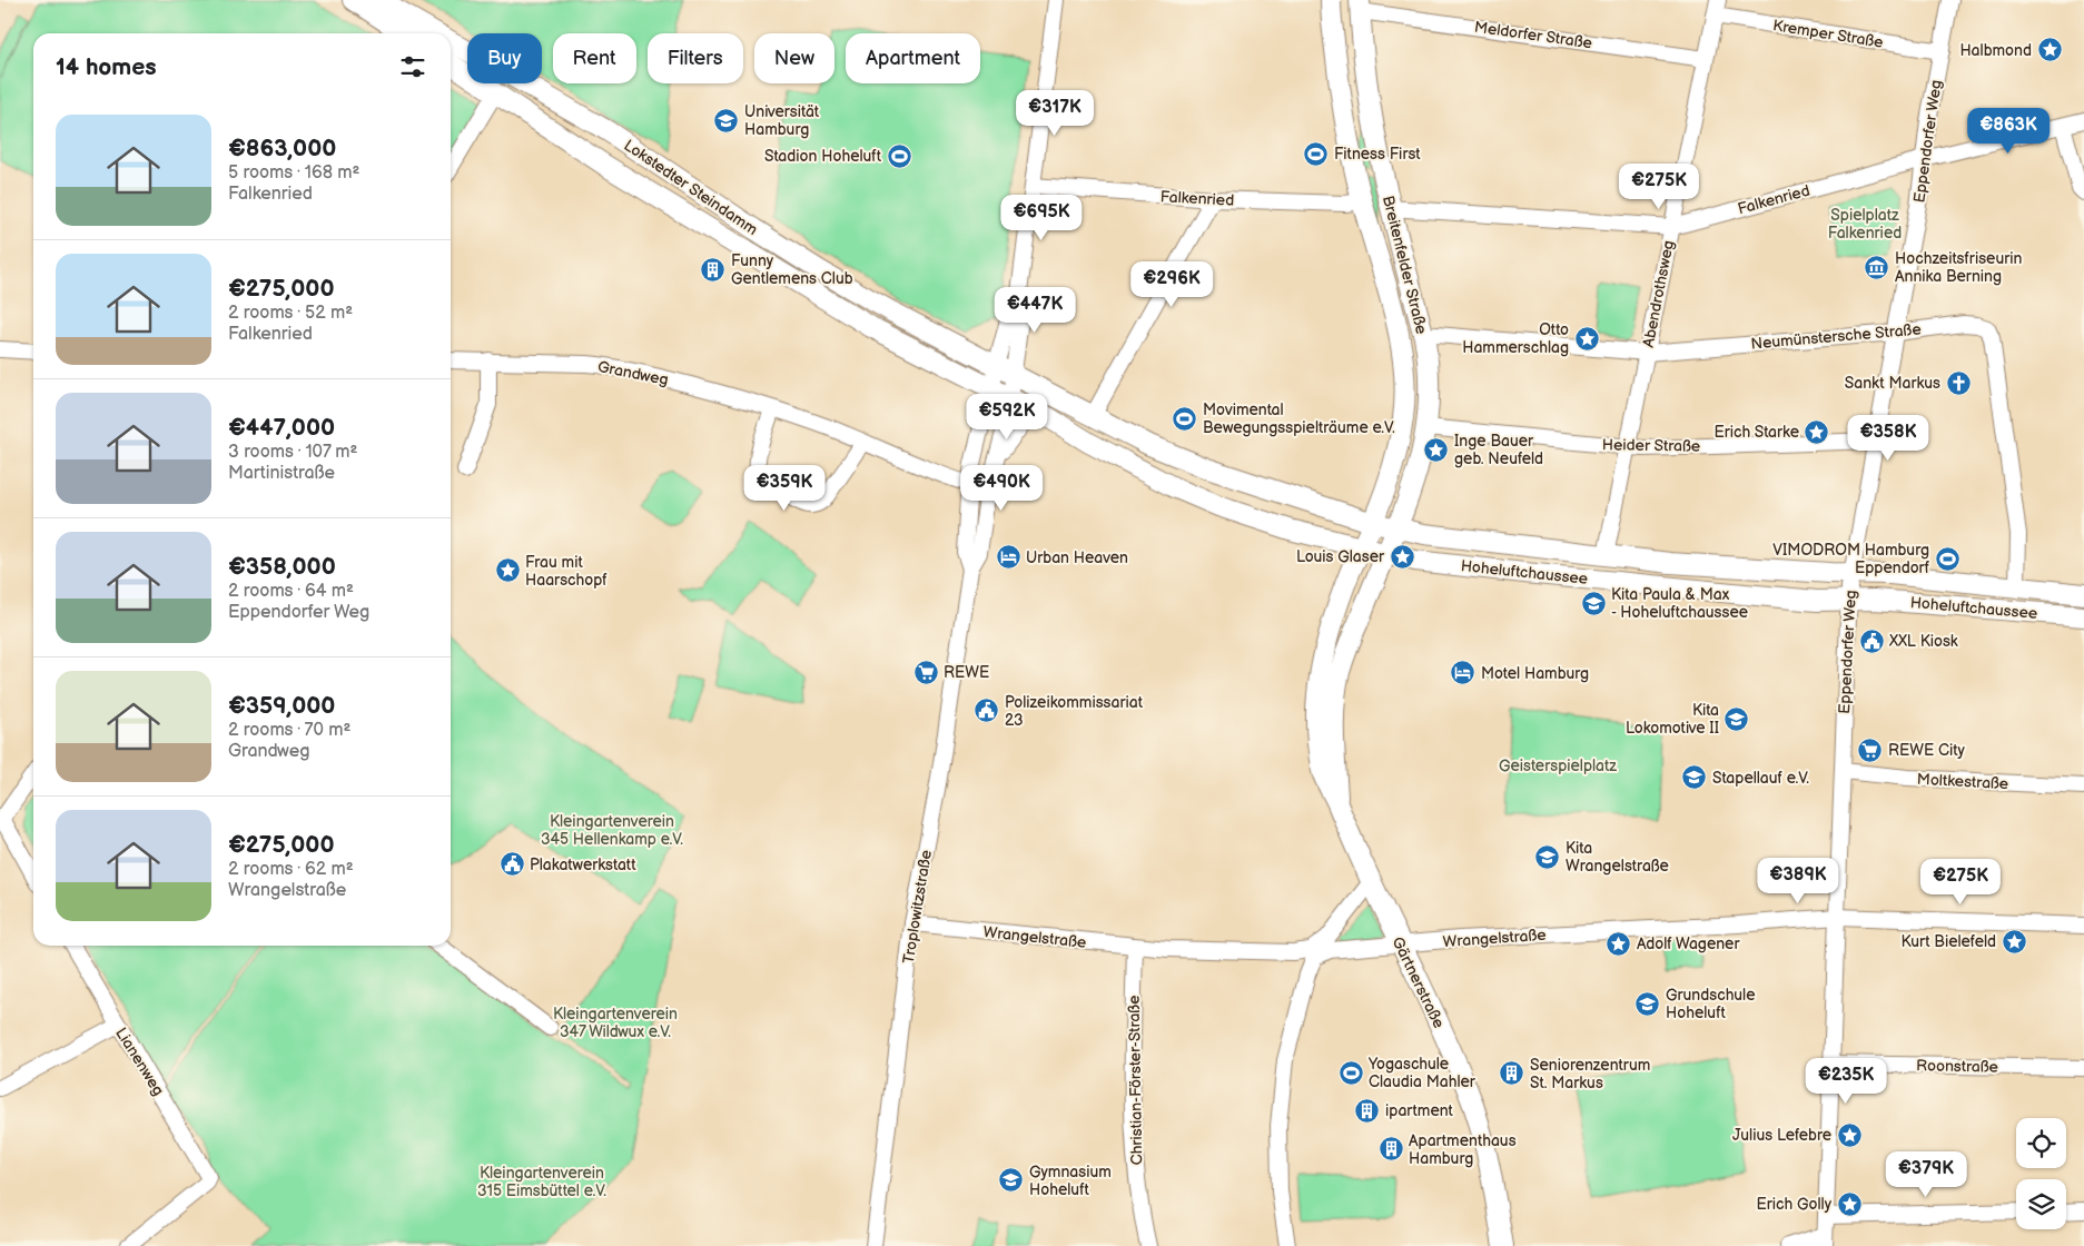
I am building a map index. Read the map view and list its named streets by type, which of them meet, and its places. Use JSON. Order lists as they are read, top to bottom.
{
  "streets": {
    "main road": [
      "Lokstedter Steindamm",
      "Breitenfelder Straße",
      "Hoheluftchaussee",
      "Gärtnerstraße"
    ],
    "street": [
      "Kremper Straße",
      "Meldorfer Straße",
      "Eppendorfer Weg",
      "Falkenried",
      "Abendrothsweg",
      "Neumünstersche Straße",
      "Grandweg",
      "Heider Straße",
      "Moltkestraße",
      "Troplowitzstraße",
      "Wrangelstraße",
      "Lianenweg",
      "Roonstraße",
      "Christian-Förster-Straße"
    ]
  },
  "crossings": [
    ["Kremper Straße", "Eppendorfer Weg"],
    ["Kremper Straße", "Abendrothsweg"],
    ["Meldorfer Straße", "Breitenfelder Straße"],
    ["Meldorfer Straße", "Abendrothsweg"],
    ["Eppendorfer Weg", "Falkenried"],
    ["Eppendorfer Weg", "Neumünstersche Straße"],
    ["Eppendorfer Weg", "Heider Straße"],
    ["Eppendorfer Weg", "Hoheluftchaussee"],
    ["Eppendorfer Weg", "Moltkestraße"],
    ["Eppendorfer Weg", "Wrangelstraße"],
    ["Eppendorfer Weg", "Roonstraße"],
    ["Lokstedter Steindamm", "Hoheluftchaussee"],
    ["Lokstedter Steindamm", "Troplowitzstraße"],
    ["Falkenried", "Breitenfelder Straße"],
    ["Falkenried", "Abendrothsweg"],
    ["Breitenfelder Straße", "Neumünstersche Straße"],
    ["Breitenfelder Straße", "Heider Straße"],
    ["Breitenfelder Straße", "Hoheluftchaussee"],
    ["Breitenfelder Straße", "Gärtnerstraße"],
    ["Abendrothsweg", "Neumünstersche Straße"],
    ["Abendrothsweg", "Heider Straße"],
    ["Abendrothsweg", "Hoheluftchaussee"],
    ["Neumünstersche Straße", "Hoheluftchaussee"],
    ["Grandweg", "Troplowitzstraße"],
    ["Hoheluftchaussee", "Troplowitzstraße"],
    ["Hoheluftchaussee", "Gärtnerstraße"],
    ["Troplowitzstraße", "Wrangelstraße"],
    ["Wrangelstraße", "Gärtnerstraße"],
    ["Wrangelstraße", "Christian-Förster-Straße"]
  ],
  "parks": [
    "Spielplatz Falkenried",
    "Geisterspielplatz",
    "Kleingartenverein 345 Hellenkamp e.V.",
    "Kleingartenverein 347 Wildwux e.V.",
    "Kleingartenverein 315 Eimsbüttel e.V."
  ],
  "places": {
    "place": [
      "Halbmond",
      "Otto Hammerschlag",
      "Erich Starke",
      "Inge Bauer geb. Neufeld",
      "Louis Glaser",
      "Frau mit Haarschopf",
      "Kurt Bielefeld",
      "Adolf Wagener",
      "Julius Lefebre",
      "Erich Golly"
    ],
    "school or university": [
      "Universität Hamburg",
      "Kita Paula & Max - Hoheluftchaussee",
      "Kita Lokomotive II",
      "Stapellauf e.V.",
      "Kita Wrangelstraße",
      "Grundschule Hoheluft",
      "Gymnasium Hoheluft"
    ],
    "sports": [
      "Fitness First",
      "Stadion Hoheluft",
      "Movimental Bewegungsspielträume e.V.",
      "VIMODROM Hamburg Eppendorf",
      "Yogaschule Claudia Mahler"
    ],
    "museum": ["Hochzeitsfriseurin Annika Berning"],
    "building": [
      "Funny Gentlemens Club",
      "Seniorenzentrum St. Markus",
      "ipartment",
      "Apartmenthaus Hamburg"
    ],
    "church": ["Sankt Markus"],
    "hotel": ["Urban Heaven", "Motel Hamburg"],
    "public building": ["XXL Kiosk", "Polizeikommissariat 23", "Plakatwerkstatt"],
    "supermarket": ["REWE", "REWE City"]
  },
  "page": {
    "chip": [
      "Buy",
      "Rent",
      "Filters",
      "New",
      "Apartment"
    ],
    "heading": "14 homes",
    "price": [
      "€317K",
      "€863K",
      "€275K",
      "€695K",
      "€296K",
      "€447K",
      "€592K",
      "€358K",
      "€359K",
      "€490K",
      "€389K",
      "€275K",
      "€235K",
      "€379K"
    ],
    "list": [
      {
        "name": "€863,000",
        "note": "5 rooms · 168 m² · Falkenried"
      },
      {
        "name": "€275,000",
        "note": "2 rooms · 52 m² · Falkenried"
      },
      {
        "name": "€447,000",
        "note": "3 rooms · 107 m² · Martinistraße"
      },
      {
        "name": "€358,000",
        "note": "2 rooms · 64 m² · Eppendorfer Weg"
      },
      {
        "name": "€359,000",
        "note": "2 rooms · 70 m² · Grandweg"
      },
      {
        "name": "€275,000",
        "note": "2 rooms · 62 m² · Wrangelstraße"
      }
    ]
  }
}
